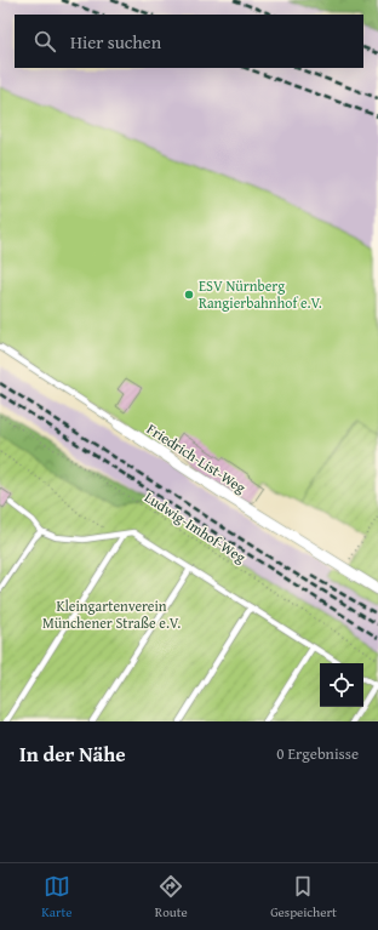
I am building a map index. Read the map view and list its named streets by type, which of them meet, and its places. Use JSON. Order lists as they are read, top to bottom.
{
  "streets": {
    "street": ["Friedrich-List-Weg"],
    "path": ["Ludwig-Imhof-Weg"]
  },
  "parks": ["Kleingartenverein Münchener Straße e.V."],
  "places": ["ESV Nürnberg Rangierbahnhof e.V."],
  "page": {
    "search": "Hier suchen",
    "heading": ["In der Nähe", "0 Ergebnisse"],
    "nav": ["Karte", "Route", "Gespeichert"]
  }
}
